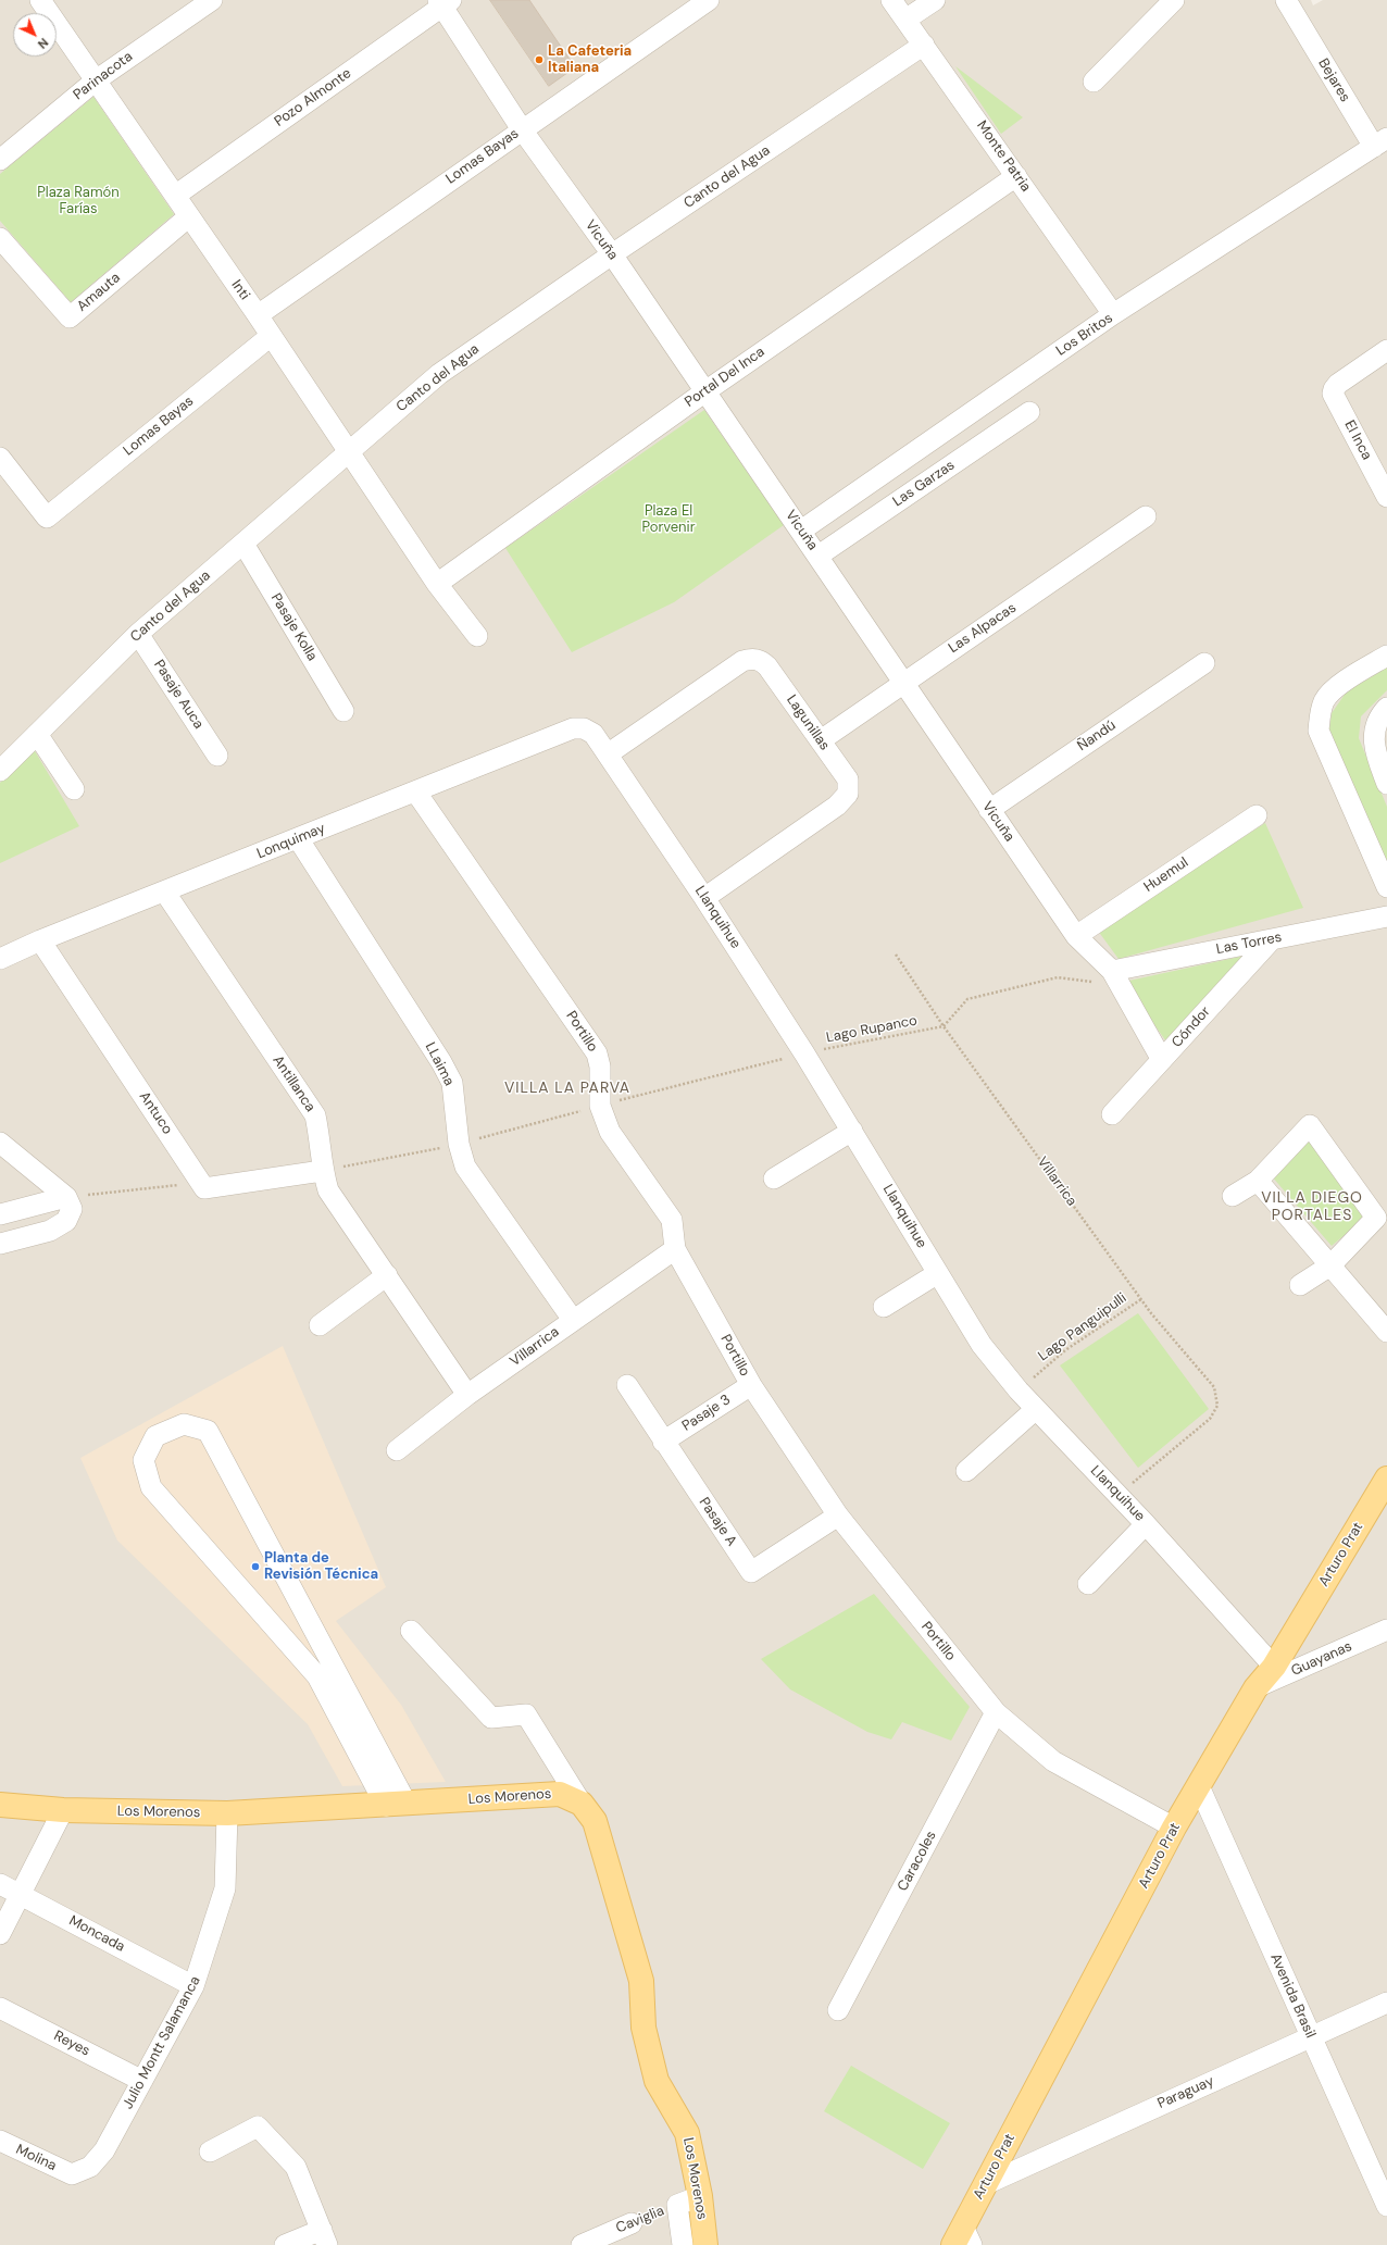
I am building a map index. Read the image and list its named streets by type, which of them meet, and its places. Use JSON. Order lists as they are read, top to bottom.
{
  "streets": {
    "main road": ["Arturo Prat", "Los Morenos"],
    "street": [
      "Parinacota",
      "Bejares",
      "Pozo Almonte",
      "Lomas Bayas",
      "Monte Patria",
      "Canto del Agua",
      "Vicuña",
      "Inti",
      "Amauta",
      "Los Britos",
      "Portal Del Inca",
      "El Inca",
      "Las Garzas",
      "Pasaje Kolla",
      "Las Alpacas",
      "Pasaje Auca",
      "Lagunillas",
      "Ñandú",
      "Lonquimay",
      "Huemul",
      "Llanquihue",
      "Las Torres",
      "Cóndor",
      "Portillo",
      "LLaima",
      "Antillanca",
      "Antuco",
      "Villarrica",
      "Pasaje 3",
      "Pasaje A",
      "Guayanas",
      "Caracoles",
      "Moncada",
      "Avenida Brasil",
      "Julio Montt Salamanca",
      "Reyes",
      "Paraguay",
      "Molina",
      "Caviglia"
    ],
    "path": ["Lago Rupanco", "Lago Panguipulli"]
  },
  "crossings": [
    ["Parinacota", "Inti"],
    ["Bejares", "Los Britos"],
    ["Pozo Almonte", "Vicuña"],
    ["Pozo Almonte", "Inti"],
    ["Lomas Bayas", "Vicuña"],
    ["Lomas Bayas", "Inti"],
    ["Monte Patria", "Canto del Agua"],
    ["Monte Patria", "Los Britos"],
    ["Monte Patria", "Portal Del Inca"],
    ["Canto del Agua", "Vicuña"],
    ["Canto del Agua", "Inti"],
    ["Canto del Agua", "Pasaje Kolla"],
    ["Canto del Agua", "Pasaje Auca"],
    ["Vicuña", "Los Britos"],
    ["Vicuña", "Portal Del Inca"],
    ["Vicuña", "Las Garzas"],
    ["Vicuña", "Las Alpacas"],
    ["Vicuña", "Ñandú"],
    ["Vicuña", "Huemul"],
    ["Vicuña", "Las Torres"],
    ["Vicuña", "Cóndor"],
    ["Inti", "Amauta"],
    ["Inti", "Portal Del Inca"],
    ["Las Alpacas", "Lagunillas"],
    ["Lagunillas", "Llanquihue"],
    ["Lonquimay", "Llanquihue"],
    ["Lonquimay", "Portillo"],
    ["Lonquimay", "LLaima"],
    ["Lonquimay", "Antillanca"],
    ["Lonquimay", "Antuco"],
    ["Llanquihue", "Lago Rupanco"],
    ["Llanquihue", "Villarrica"],
    ["Llanquihue", "Lago Panguipulli"],
    ["Llanquihue", "Arturo Prat"],
    ["Las Torres", "Cóndor"],
    ["Lago Rupanco", "Portillo"],
    ["Lago Rupanco", "LLaima"],
    ["Lago Rupanco", "Antillanca"],
    ["Lago Rupanco", "Villarrica"],
    ["Portillo", "Villarrica"],
    ["Portillo", "Pasaje 3"],
    ["Portillo", "Pasaje A"],
    ["Portillo", "Arturo Prat"],
    ["Portillo", "Caracoles"],
    ["LLaima", "Villarrica"],
    ["Antillanca", "Villarrica"],
    ["Villarrica", "Lago Panguipulli"],
    ["Pasaje 3", "Pasaje A"],
    ["Arturo Prat", "Guayanas"],
    ["Arturo Prat", "Avenida Brasil"],
    ["Arturo Prat", "Paraguay"],
    ["Los Morenos", "Julio Montt Salamanca"],
    ["Los Morenos", "Caviglia"],
    ["Moncada", "Julio Montt Salamanca"],
    ["Avenida Brasil", "Paraguay"],
    ["Julio Montt Salamanca", "Reyes"],
    ["Julio Montt Salamanca", "Molina"]
  ],
  "districts": ["VILLA LA PARVA", "VILLA DIEGO PORTALES"],
  "parks": ["Plaza Ramón Farías", "Plaza El Porvenir"],
  "places": ["La Cafeteria Italiana", "Planta de Revisión Técnica"],
  "north": "bottom right"
}
